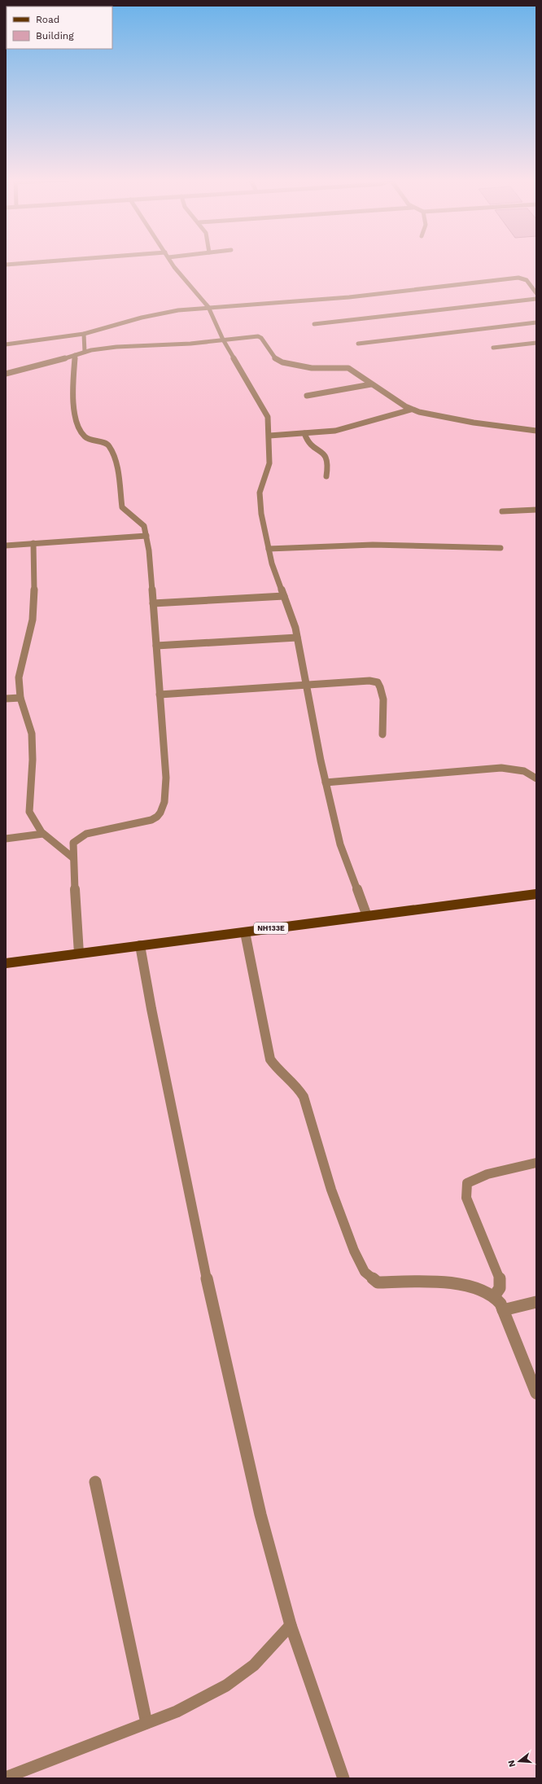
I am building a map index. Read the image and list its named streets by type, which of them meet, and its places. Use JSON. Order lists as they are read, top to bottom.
{
  "streets": {
    "main road": ["NH133E"]
  },
  "legend": ["Road", "Building"],
  "north": "left"
}
